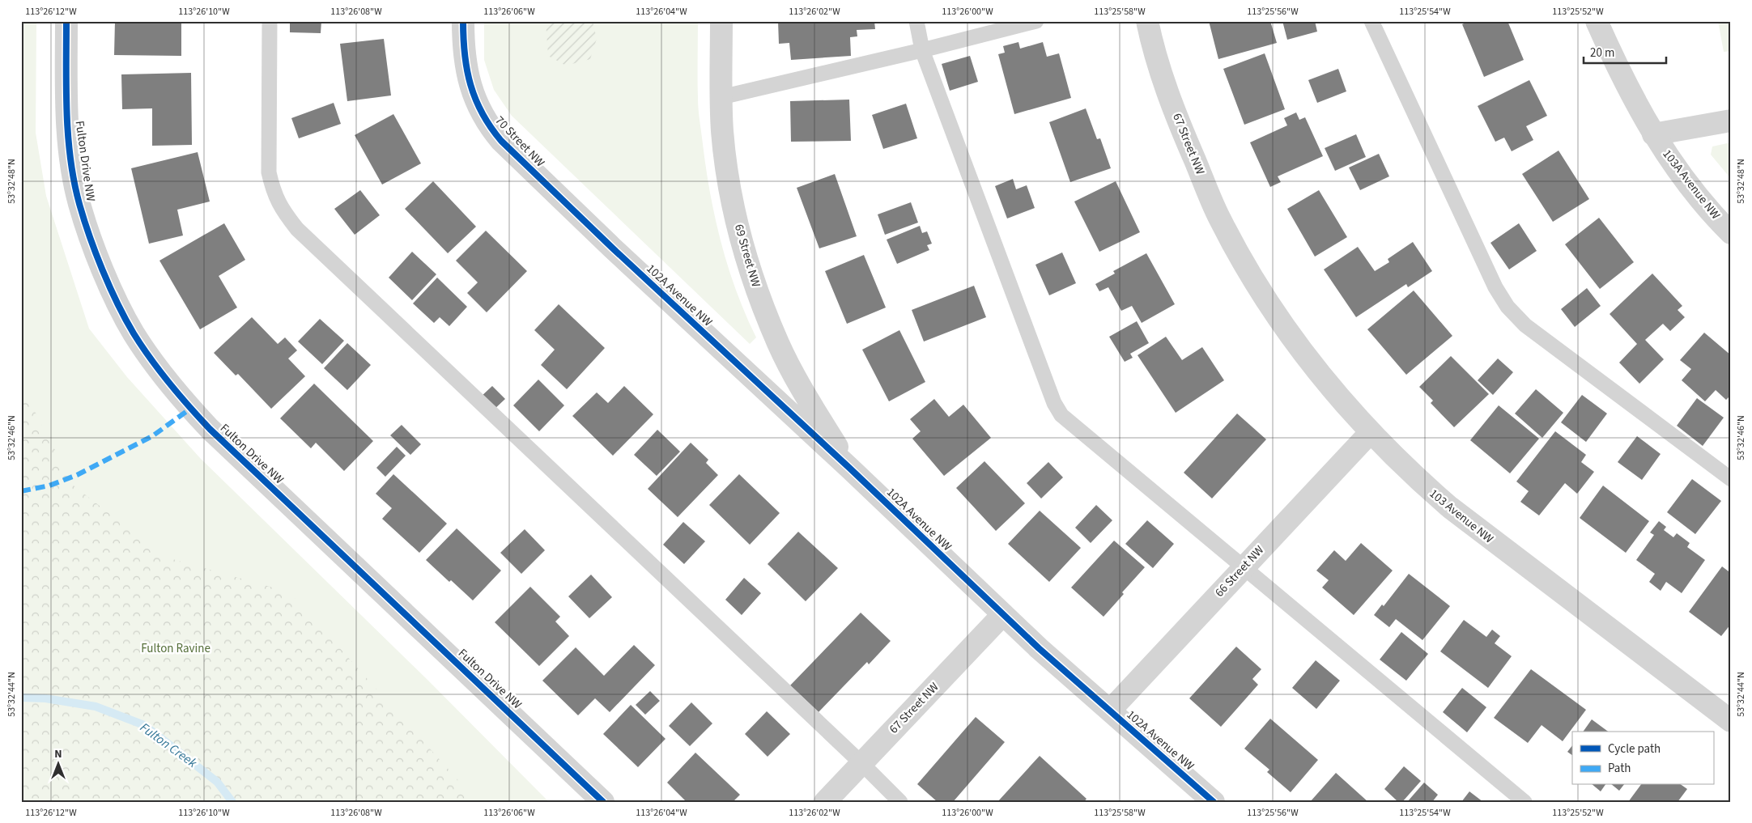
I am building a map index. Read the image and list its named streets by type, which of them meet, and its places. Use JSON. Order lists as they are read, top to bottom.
{
  "streets": {
    "street": [
      "70 Street NW",
      "67 Street NW",
      "Fulton Drive NW",
      "103A Avenue NW",
      "69 Street NW",
      "102A Avenue NW",
      "103 Avenue NW",
      "66 Street NW"
    ]
  },
  "crossings": [
    ["70 Street NW", "102A Avenue NW"],
    ["67 Street NW", "102A Avenue NW"],
    ["67 Street NW", "103 Avenue NW"],
    ["69 Street NW", "102A Avenue NW"],
    ["102A Avenue NW", "66 Street NW"],
    ["103 Avenue NW", "66 Street NW"]
  ],
  "water": ["Fulton Creek"],
  "parks": ["Fulton Ravine"],
  "legend": ["Cycle path", "Path"],
  "scale_bar": "20 m",
  "north": "top",
  "coordinates": [
    "113°26'12\"W",
    "113°26'10\"W",
    "113°26'08\"W",
    "113°26'06\"W",
    "113°26'04\"W",
    "113°26'02\"W",
    "113°26'00\"W",
    "113°25'58\"W",
    "113°25'56\"W",
    "113°25'54\"W",
    "113°25'52\"W",
    "53°32'48\"N",
    "53°32'46\"N",
    "53°32'44\"N"
  ]
}
